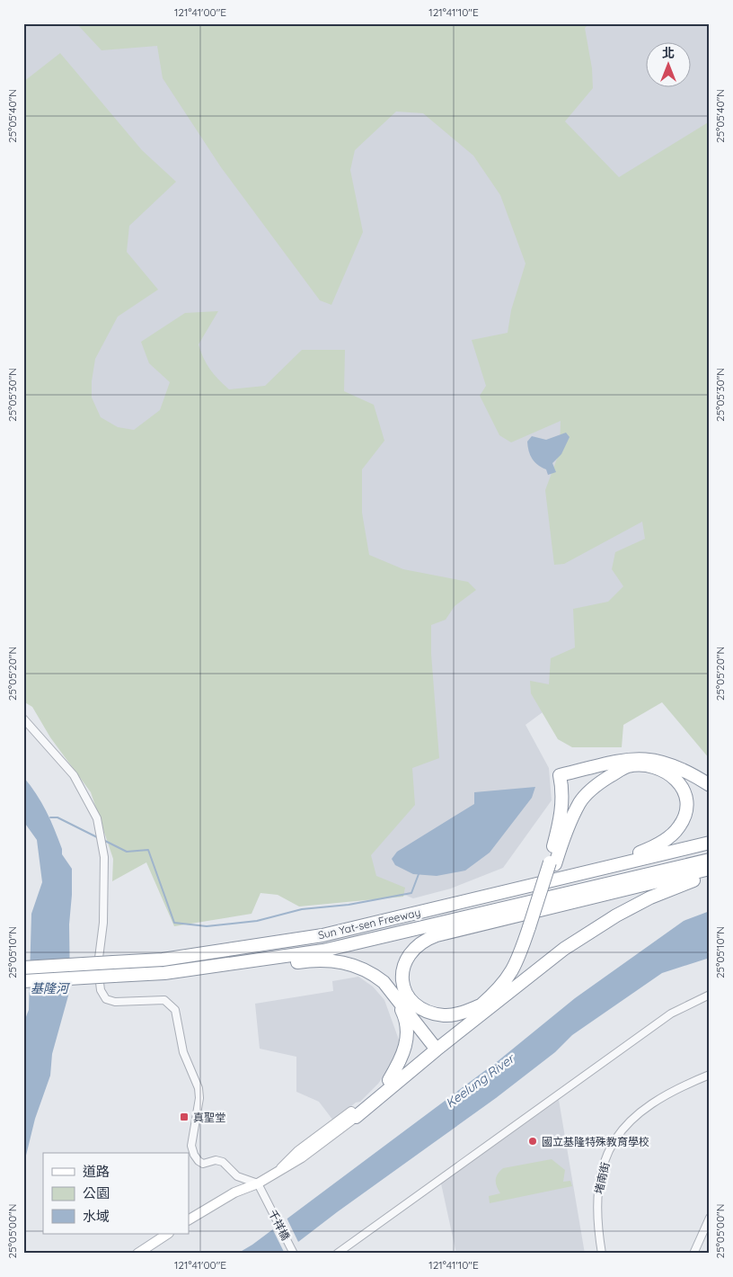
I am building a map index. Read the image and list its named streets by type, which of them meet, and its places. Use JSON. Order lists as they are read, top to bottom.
{
  "streets": {
    "highway": ["Sun Yat-sen Freeway"],
    "street": ["堵南街", "千祥橋"]
  },
  "water": ["基隆河", "Keelung River"],
  "places": {
    "transit": ["真聖堂"],
    "other": ["國立基隆特殊教育學校"]
  },
  "legend": ["道路", "公園", "水域"],
  "north": "top",
  "coordinates": [
    "121°41'00\"E",
    "121°41'10\"E",
    "25°05'40\"N",
    "25°05'30\"N",
    "25°05'20\"N",
    "25°05'10\"N",
    "25°05'00\"N"
  ]
}
